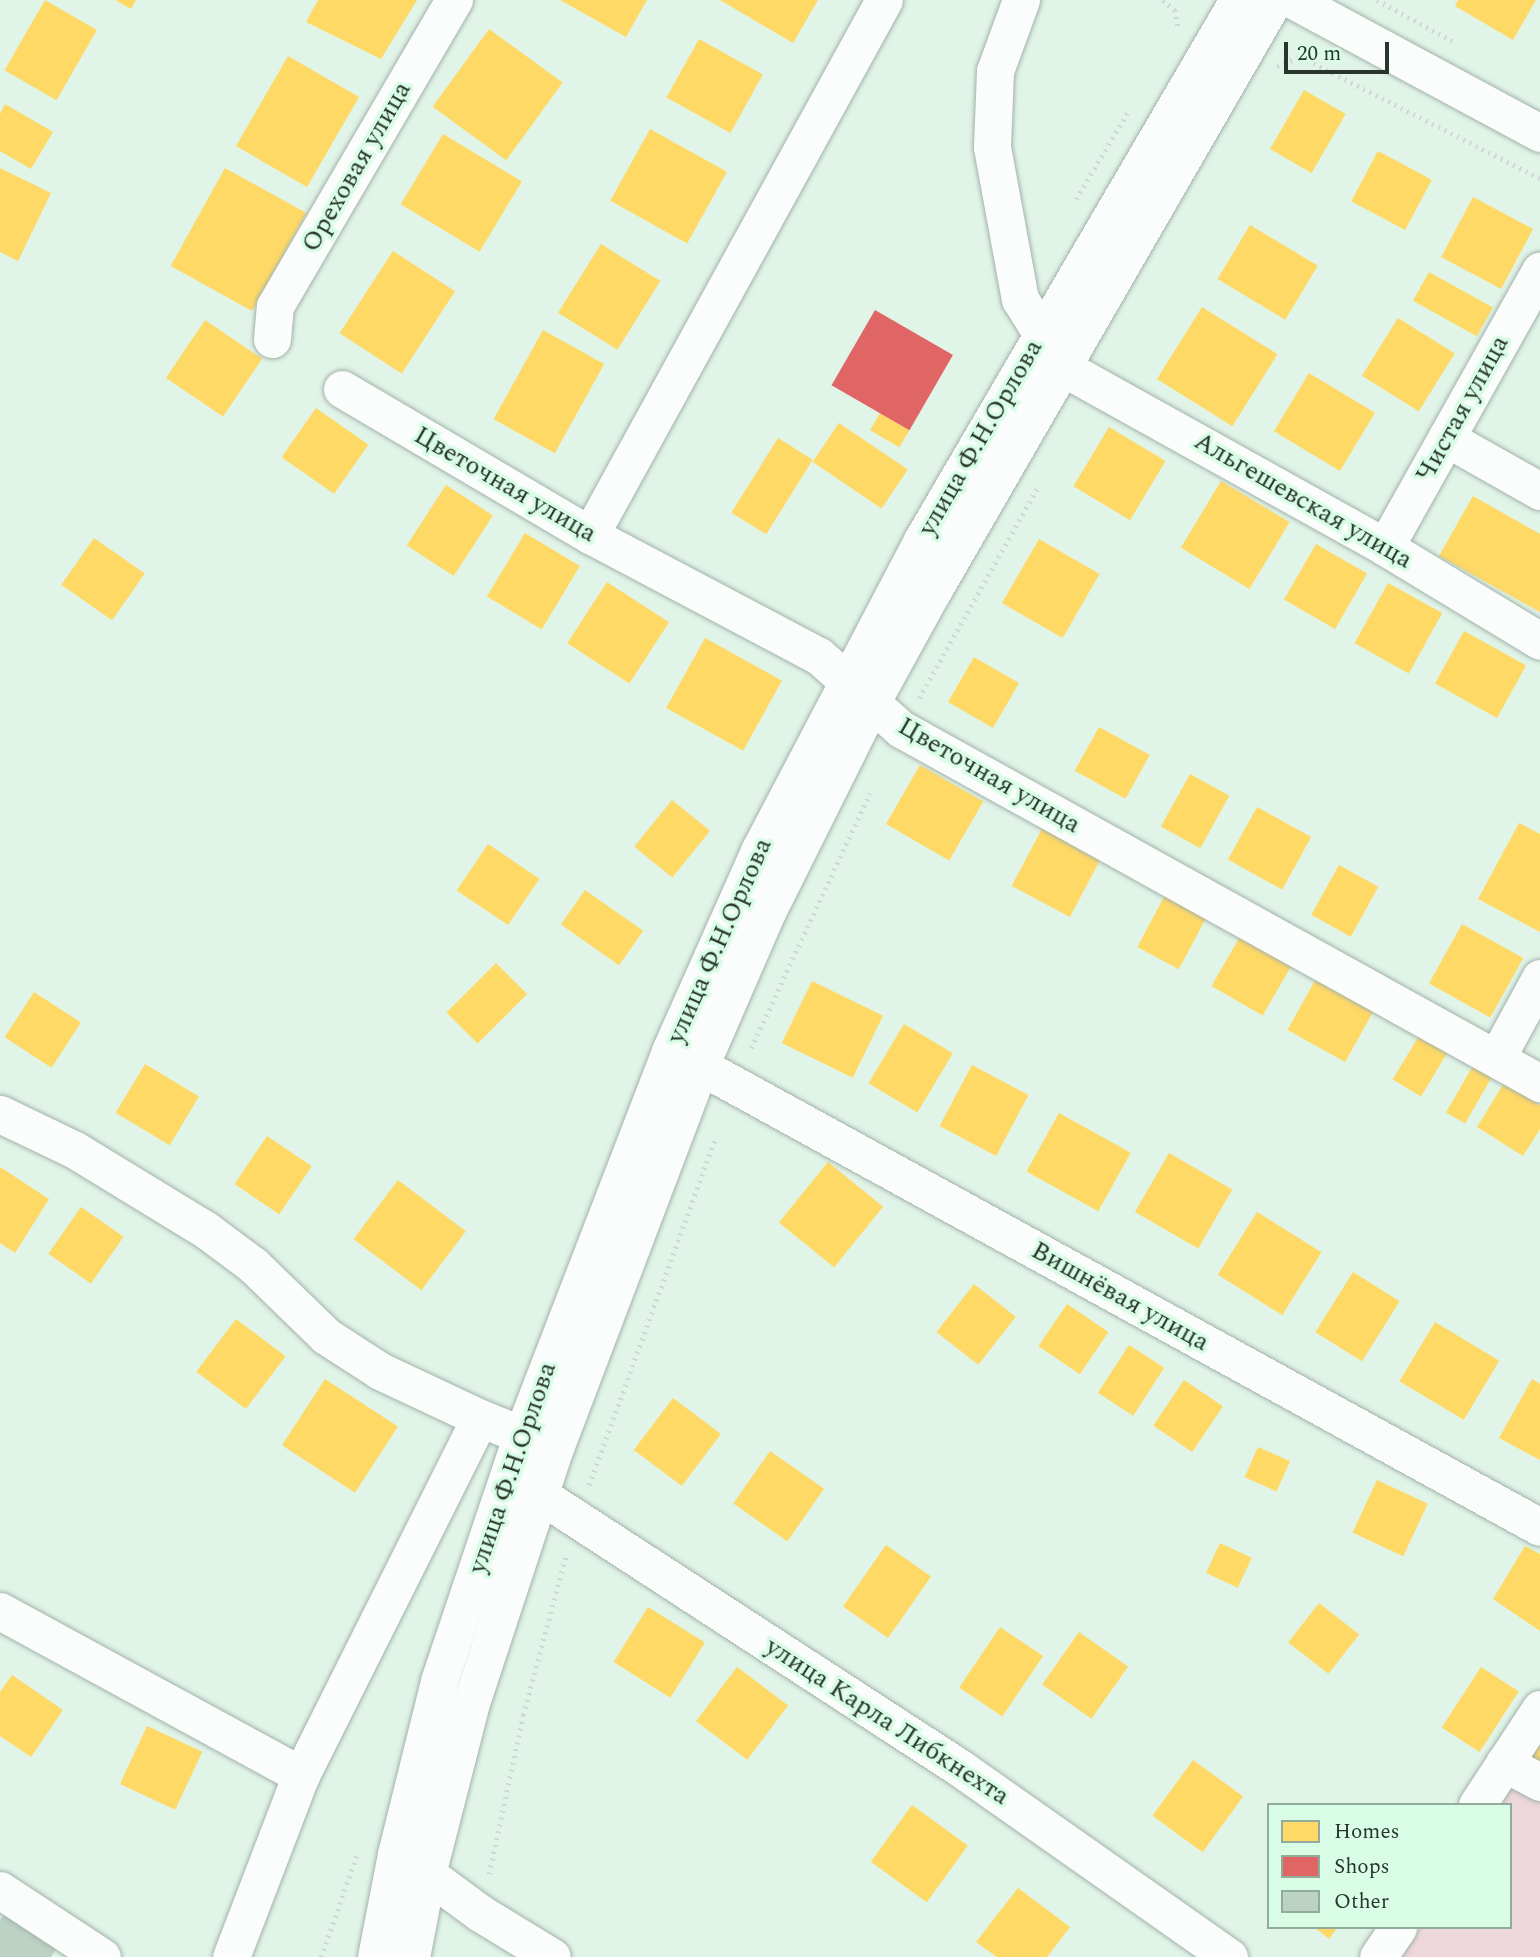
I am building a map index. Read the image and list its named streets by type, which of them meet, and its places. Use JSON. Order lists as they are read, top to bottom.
{
  "streets": {
    "street": [
      "Ореховая улица",
      "Чистая улица",
      "улица Ф.Н.Орлова",
      "Цветочная улица",
      "Альгешевская улица",
      "Вишнёвая улица",
      "улица Карла Либкнехта"
    ]
  },
  "crossings": [
    ["Чистая улица", "Альгешевская улица"],
    ["улица Ф.Н.Орлова", "Цветочная улица"],
    ["улица Ф.Н.Орлова", "Альгешевская улица"],
    ["улица Ф.Н.Орлова", "Вишнёвая улица"],
    ["улица Ф.Н.Орлова", "улица Карла Либкнехта"]
  ],
  "legend": ["Homes", "Shops", "Other"],
  "scale_bar": "20 m"
}
